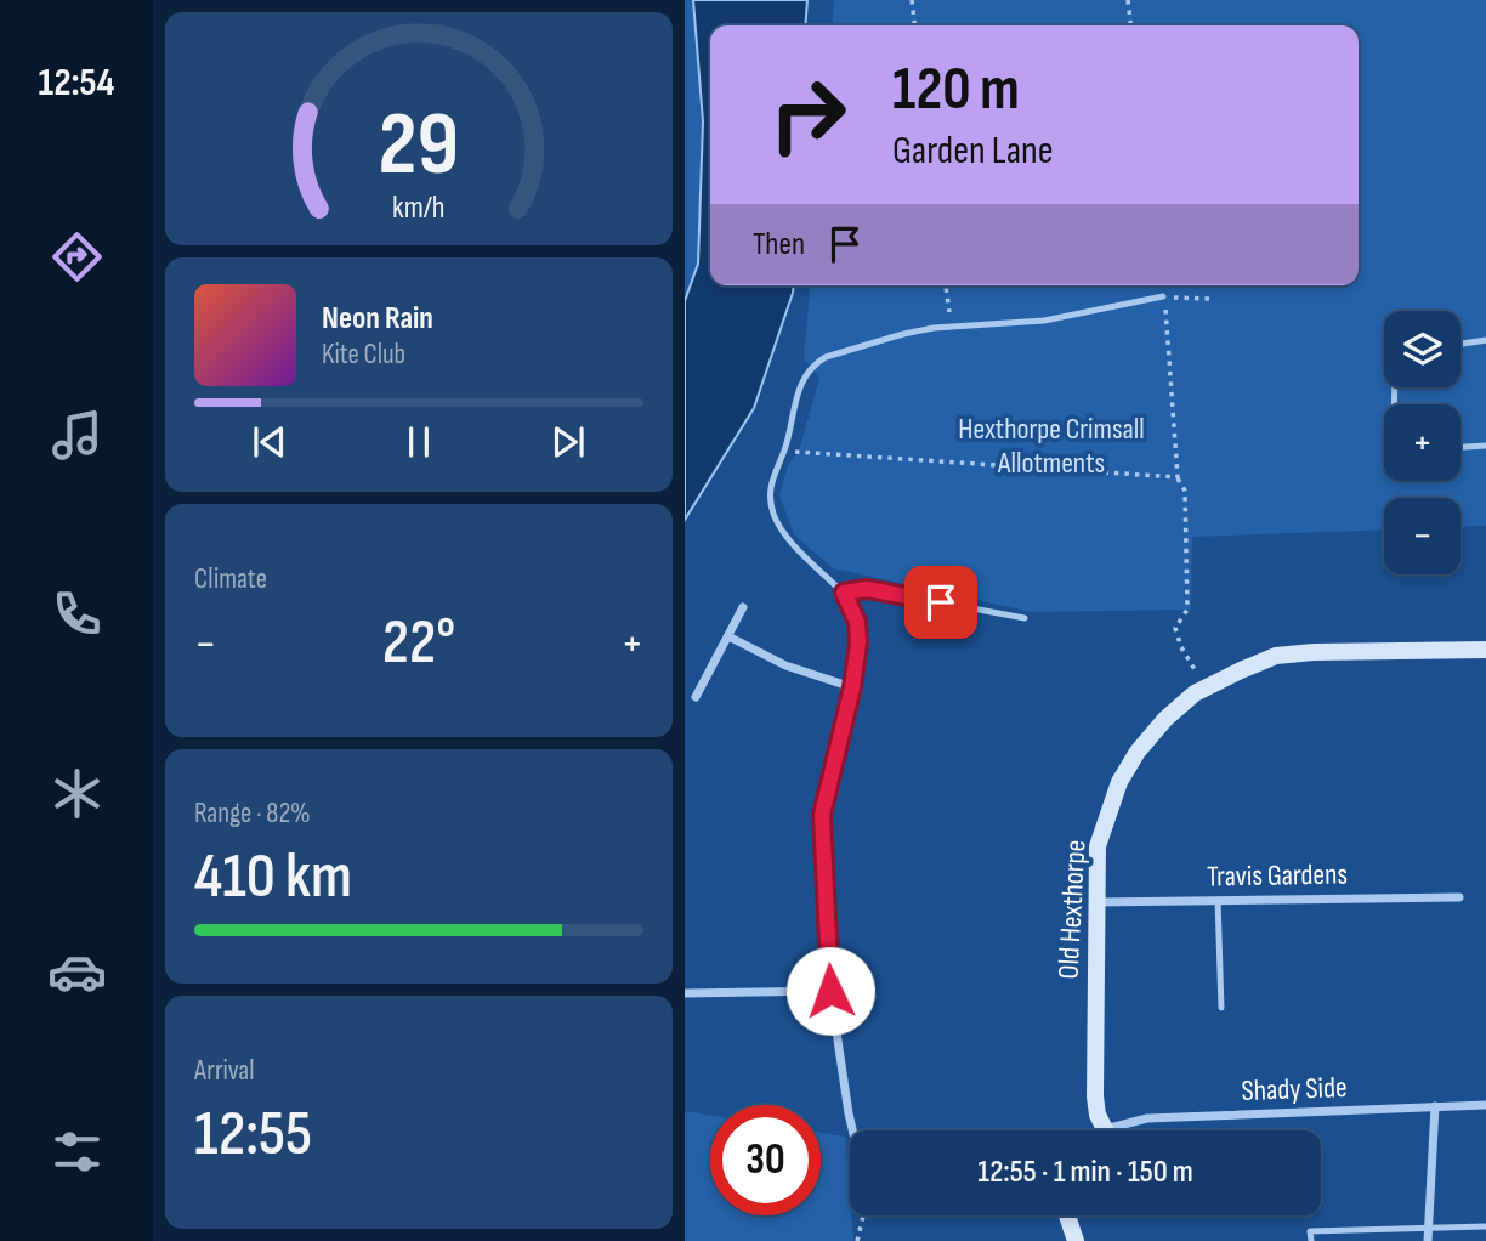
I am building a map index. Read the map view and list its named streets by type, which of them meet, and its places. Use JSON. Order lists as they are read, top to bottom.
{
  "streets": {
    "street": ["Travis Gardens", "Old Hexthorpe", "Shady Side"]
  },
  "crossings": [
    ["Travis Gardens", "Old Hexthorpe"],
    ["Old Hexthorpe", "Shady Side"]
  ],
  "parks": ["Hexthorpe Crimsall Allotments"],
  "page": {
    "tabs": "12:54",
    "turn": ["120 m", "Garden Lane"],
    "then": "Then",
    "song": ["Neon Rain", "Kite Club"],
    "map_buttons": ["+", "−"],
    "tile": [
      "Climate",
      ["Range · 82%", "410 km"],
      ["Arrival", "12:55"]
    ],
    "heat": ["−", "22°", "+"],
    "limit": "30",
    "trip": "12:55 · 1 min · 150 m",
    "gauge": ["29", "km/h"]
  }
}
